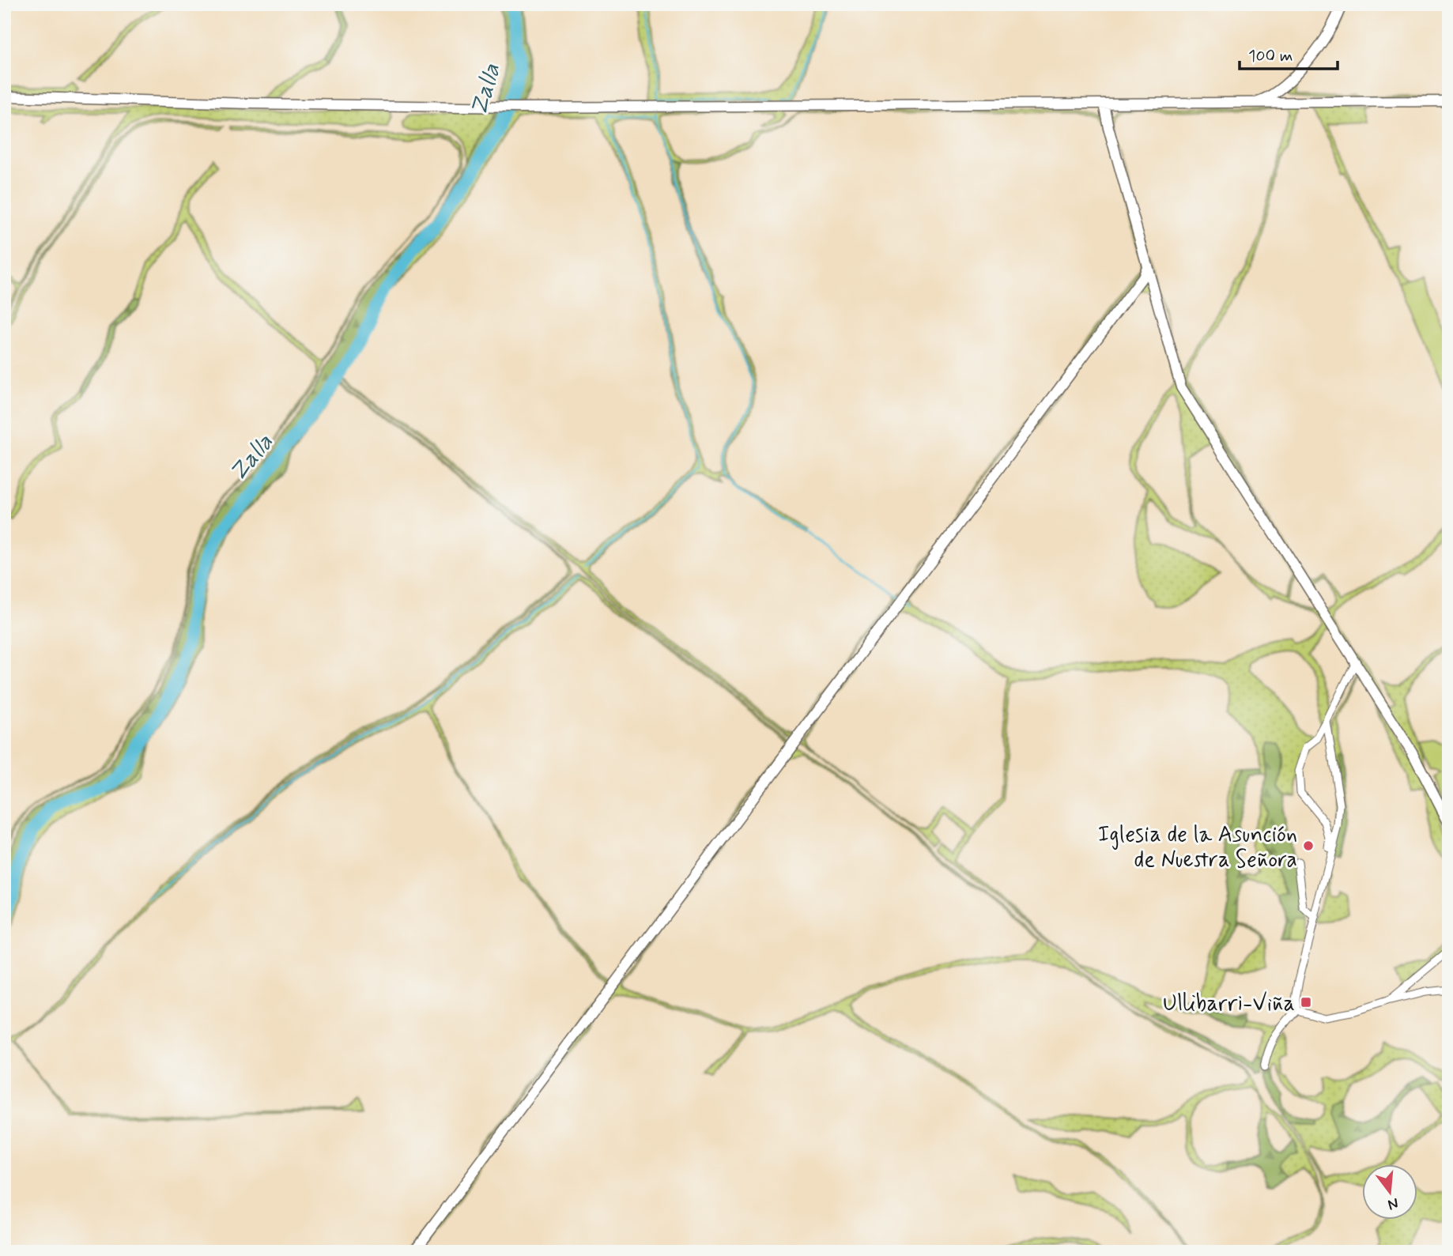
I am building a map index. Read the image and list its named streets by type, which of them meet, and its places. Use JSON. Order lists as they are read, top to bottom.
{
  "water": ["Zalla"],
  "places": {
    "other": ["Iglesia de la Asunción de Nuestra Señora"],
    "transit": ["Ullibarri-Viña"]
  },
  "scale_bar": "100 m",
  "north": "bottom"
}
